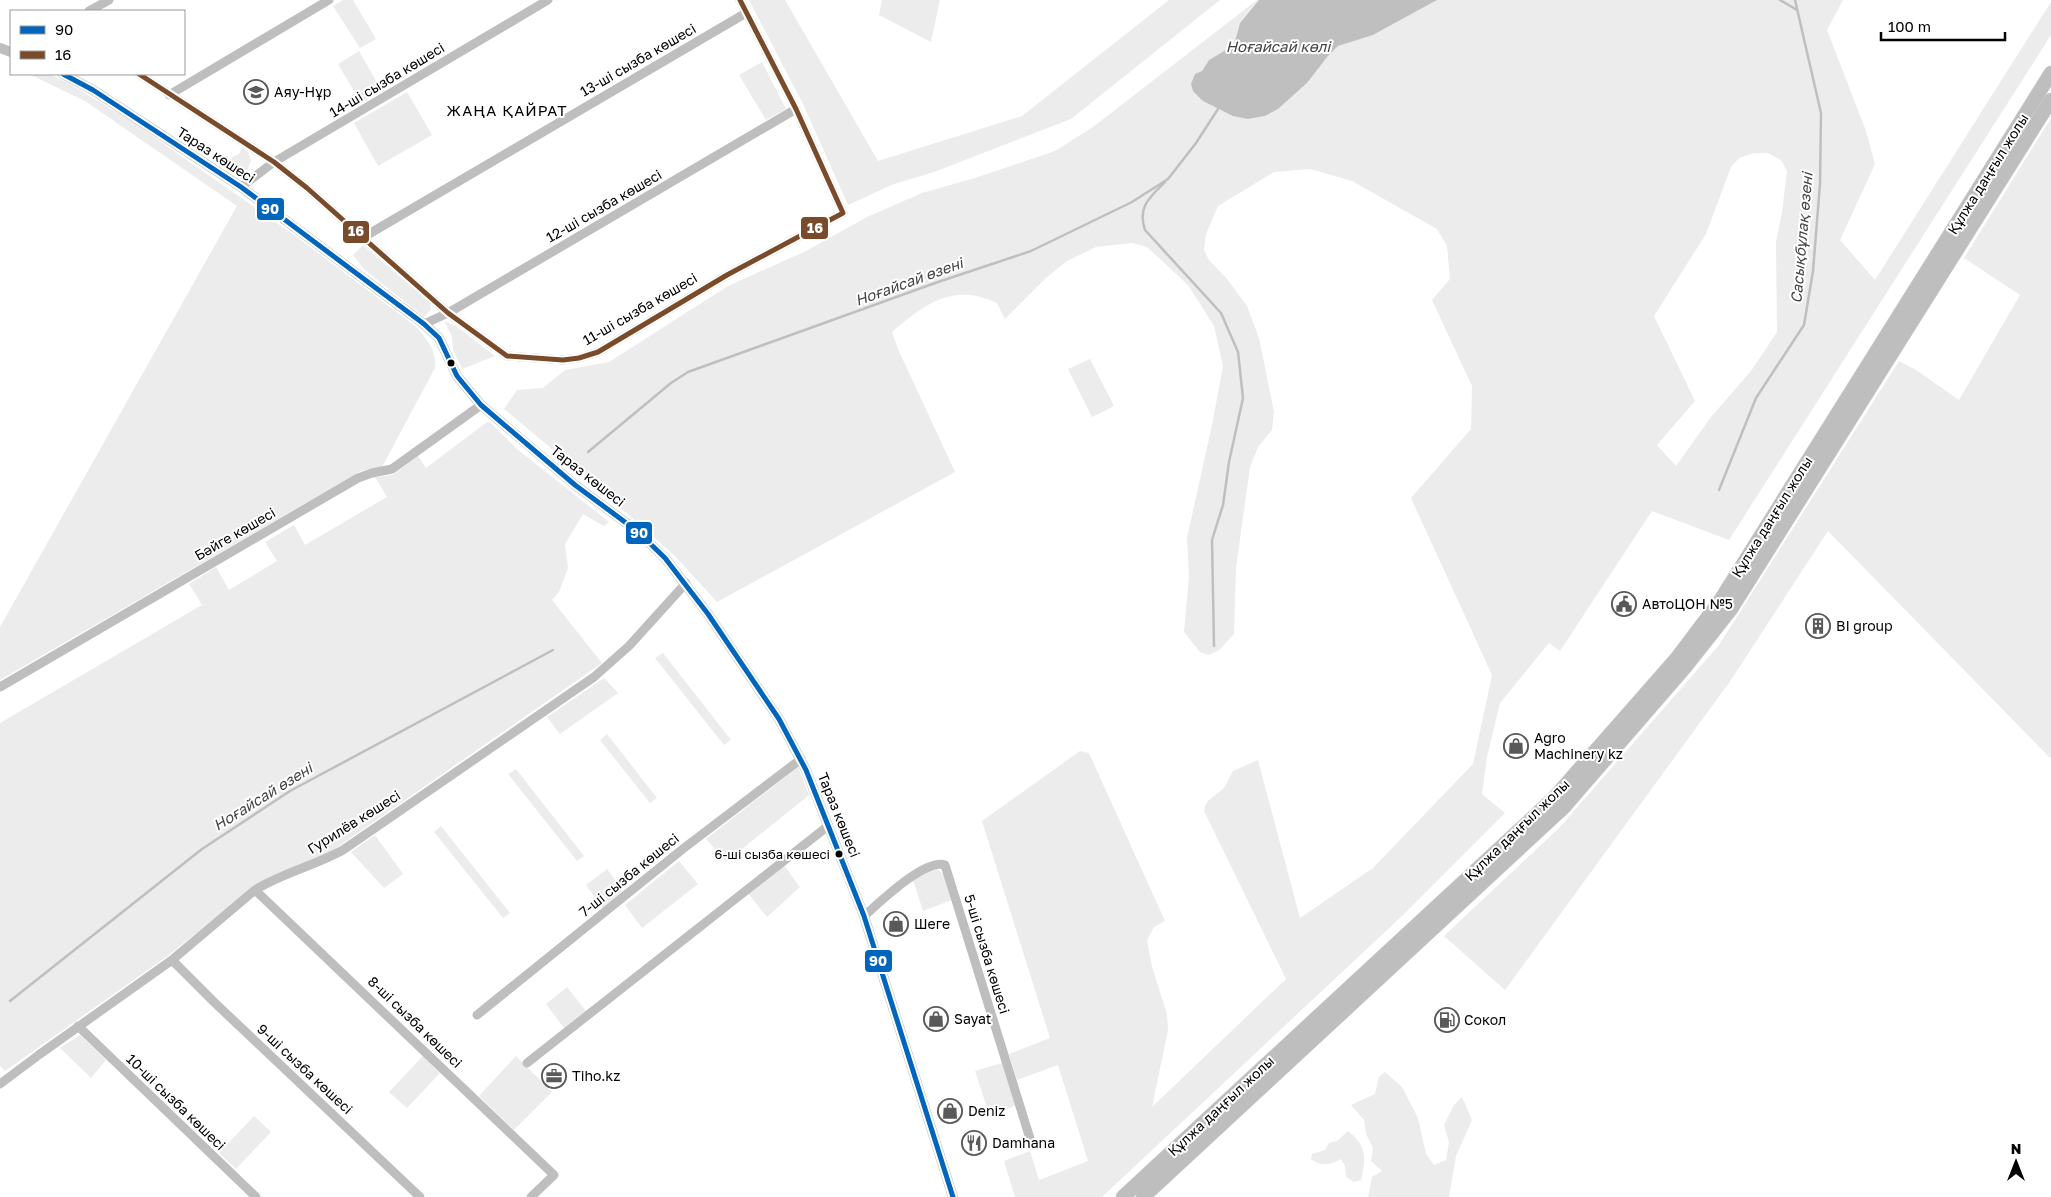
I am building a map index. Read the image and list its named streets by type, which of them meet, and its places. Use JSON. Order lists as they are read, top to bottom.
{
  "streets": {
    "main road": ["Құлжа даңғыл жолы"],
    "street": [
      "13-ші сызба көшесі",
      "14-ші сызба көшесі",
      "Тараз көшесі",
      "12-ші сызба көшесі",
      "11-ші сызба көшесі",
      "Бәйге көшесі",
      "Гурилёв көшесі",
      "7-ші сызба көшесі",
      "5-ші сызба көшесі",
      "8-ші сызба көшесі",
      "9-ші сызба көшесі",
      "10-ші сызба көшесі"
    ]
  },
  "crossings": [
    ["13-ші сызба көшесі", "11-ші сызба көшесі"],
    ["14-ші сызба көшесі", "Тараз көшесі"],
    ["14-ші сызба көшесі", "11-ші сызба көшесі"],
    ["Тараз көшесі", "12-ші сызба көшесі"],
    ["Тараз көшесі", "Бәйге көшесі"],
    ["Тараз көшесі", "Гурилёв көшесі"],
    ["Тараз көшесі", "7-ші сызба көшесі"],
    ["Тараз көшесі", "5-ші сызба көшесі"],
    ["12-ші сызба көшесі", "11-ші сызба көшесі"],
    ["Гурилёв көшесі", "8-ші сызба көшесі"],
    ["Гурилёв көшесі", "9-ші сызба көшесі"],
    ["Гурилёв көшесі", "10-ші сызба көшесі"]
  ],
  "districts": ["ЖАҢА ҚАЙРАТ"],
  "water": ["Ноғайсай көлі", "Сасықбұлақ өзені", "Ноғайсай өзені"],
  "places": {
    "school or university": ["Аяу-Нұр"],
    "public building": ["АвтоЦОН №5"],
    "building": ["BI group"],
    "shop": [
      "Agro Machinery kz",
      "Шеге",
      "Sayat",
      "Deniz"
    ],
    "other": ["6-ші сызба көшесі"],
    "fuel station": ["Сокол"],
    "office": ["Tiho.kz"],
    "restaurant": ["Damhana"]
  },
  "lines": ["transit line 16", "transit line 90"],
  "legend": ["90", "16"],
  "scale_bar": "100 m",
  "north": "top"
}
